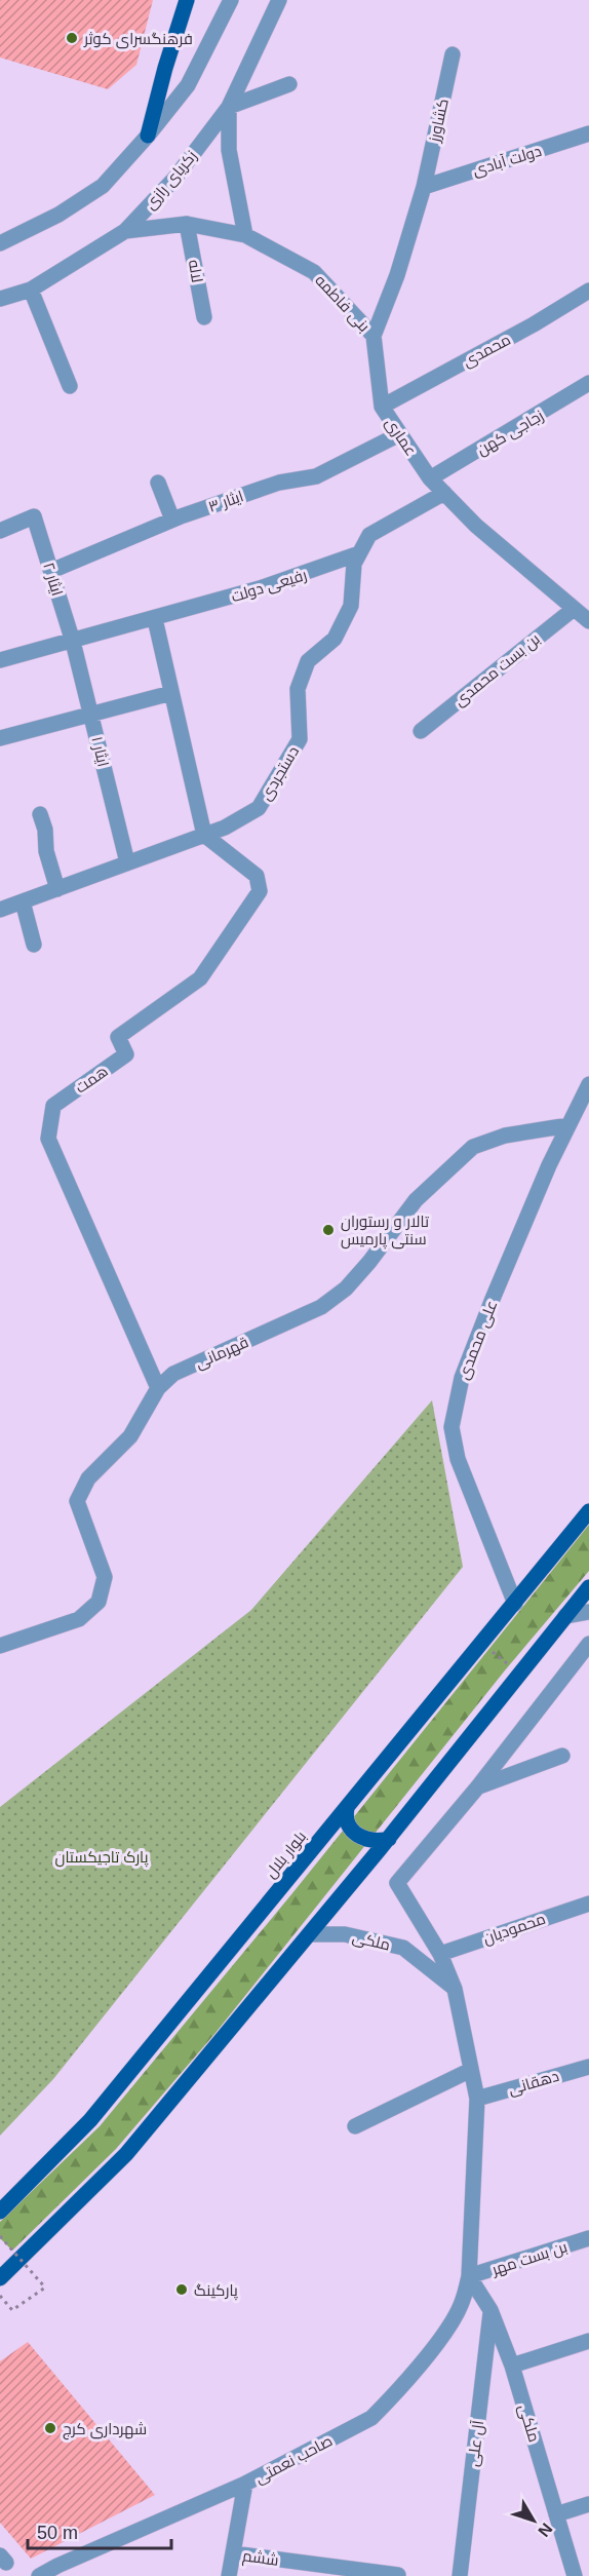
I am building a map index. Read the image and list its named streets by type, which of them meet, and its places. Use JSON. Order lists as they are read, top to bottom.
{
  "streets": {
    "main road": ["بلوار بلال"],
    "street": [
      "کشاورز",
      "دولت آبادی",
      "زکریای رازی",
      "لاله",
      "بنی فاطمه",
      "محمدی",
      "زجاجی کهن",
      "عماری",
      "ایثار ۳",
      "ایثار ۲",
      "رفیعی دولت",
      "بن بست محمدی",
      "۱ ایثار",
      "دستجردی",
      "همت",
      "علی محمدی",
      "قهرمانی",
      "محمودیان",
      "ملکی",
      "دهقانی",
      "بن بست مهر",
      "آل علی",
      "صاحب نعمتی",
      "ششم"
    ]
  },
  "crossings": [
    ["کشاورز", "دولت آبادی"],
    ["کشاورز", "عماری"],
    ["دولت آبادی", "عماری"],
    ["زکریای رازی", "بنی فاطمه"],
    ["لاله", "بنی فاطمه"],
    ["بنی فاطمه", "عماری"],
    ["محمدی", "عماری"],
    ["زجاجی کهن", "عماری"],
    ["عماری", "ایثار ۳"],
    ["عماری", "بن بست محمدی"],
    ["ایثار ۳", "ایثار ۲"],
    ["ایثار ۲", "رفیعی دولت"],
    ["ایثار ۲", "۱ ایثار"],
    ["رفیعی دولت", "۱ ایثار"],
    ["رفیعی دولت", "دستجردی"],
    ["۱ ایثار", "دستجردی"],
    ["دستجردی", "همت"],
    ["همت", "قهرمانی"],
    ["علی محمدی", "قهرمانی"],
    ["علی محمدی", "بلوار بلال"],
    ["ملکی", "بن بست مهر"],
    ["ملکی", "آل علی"],
    ["ملکی", "صاحب نعمتی"],
    ["دهقانی", "صاحب نعمتی"],
    ["بن بست مهر", "صاحب نعمتی"]
  ],
  "parks": ["پارک تاجیکستان"],
  "places": [
    "فرهنگسرای کوثر",
    "تالار و رستوران سنتی پارمیس",
    "پارکینگ",
    "شهرداری کرج"
  ],
  "scale_bar": "50 m",
  "north": "bottom right"
}
